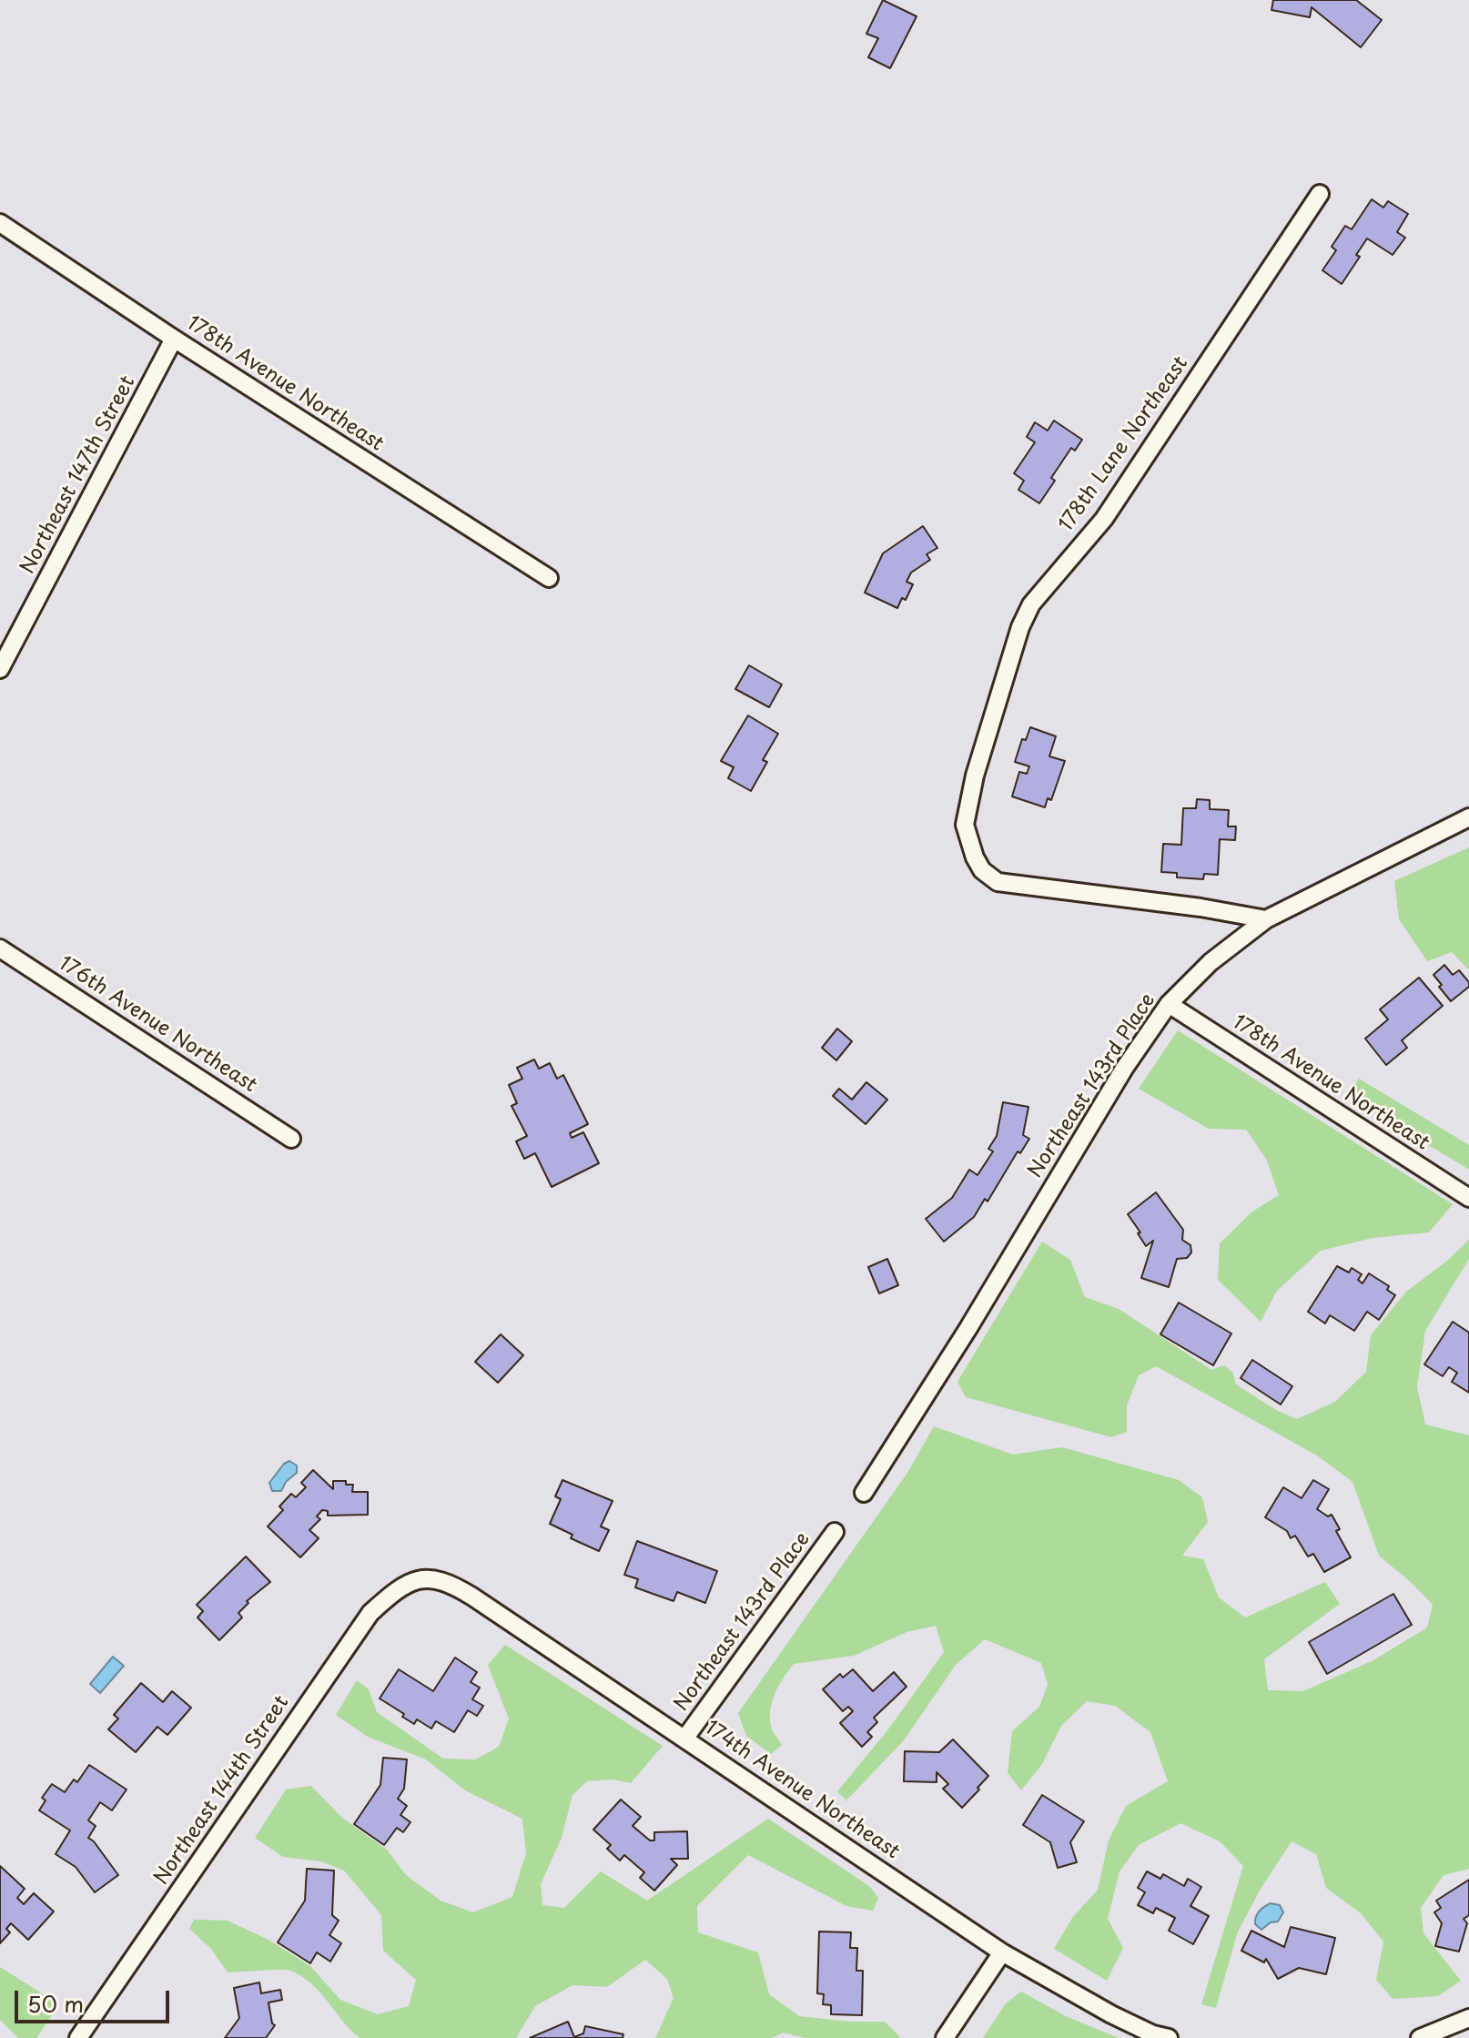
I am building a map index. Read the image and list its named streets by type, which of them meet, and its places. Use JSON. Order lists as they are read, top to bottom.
{
  "streets": {
    "street": [
      "178th Avenue Northeast",
      "178th Lane Northeast",
      "Northeast 147th Street",
      "176th Avenue Northeast",
      "Northeast 143rd Place",
      "Northeast 144th Street",
      "174th Avenue Northeast"
    ]
  },
  "crossings": [
    ["178th Avenue Northeast", "Northeast 147th Street"],
    ["178th Avenue Northeast", "Northeast 143rd Place"],
    ["178th Lane Northeast", "Northeast 143rd Place"],
    ["Northeast 143rd Place", "174th Avenue Northeast"],
    ["Northeast 144th Street", "174th Avenue Northeast"]
  ],
  "scale_bar": "50 m"
}
